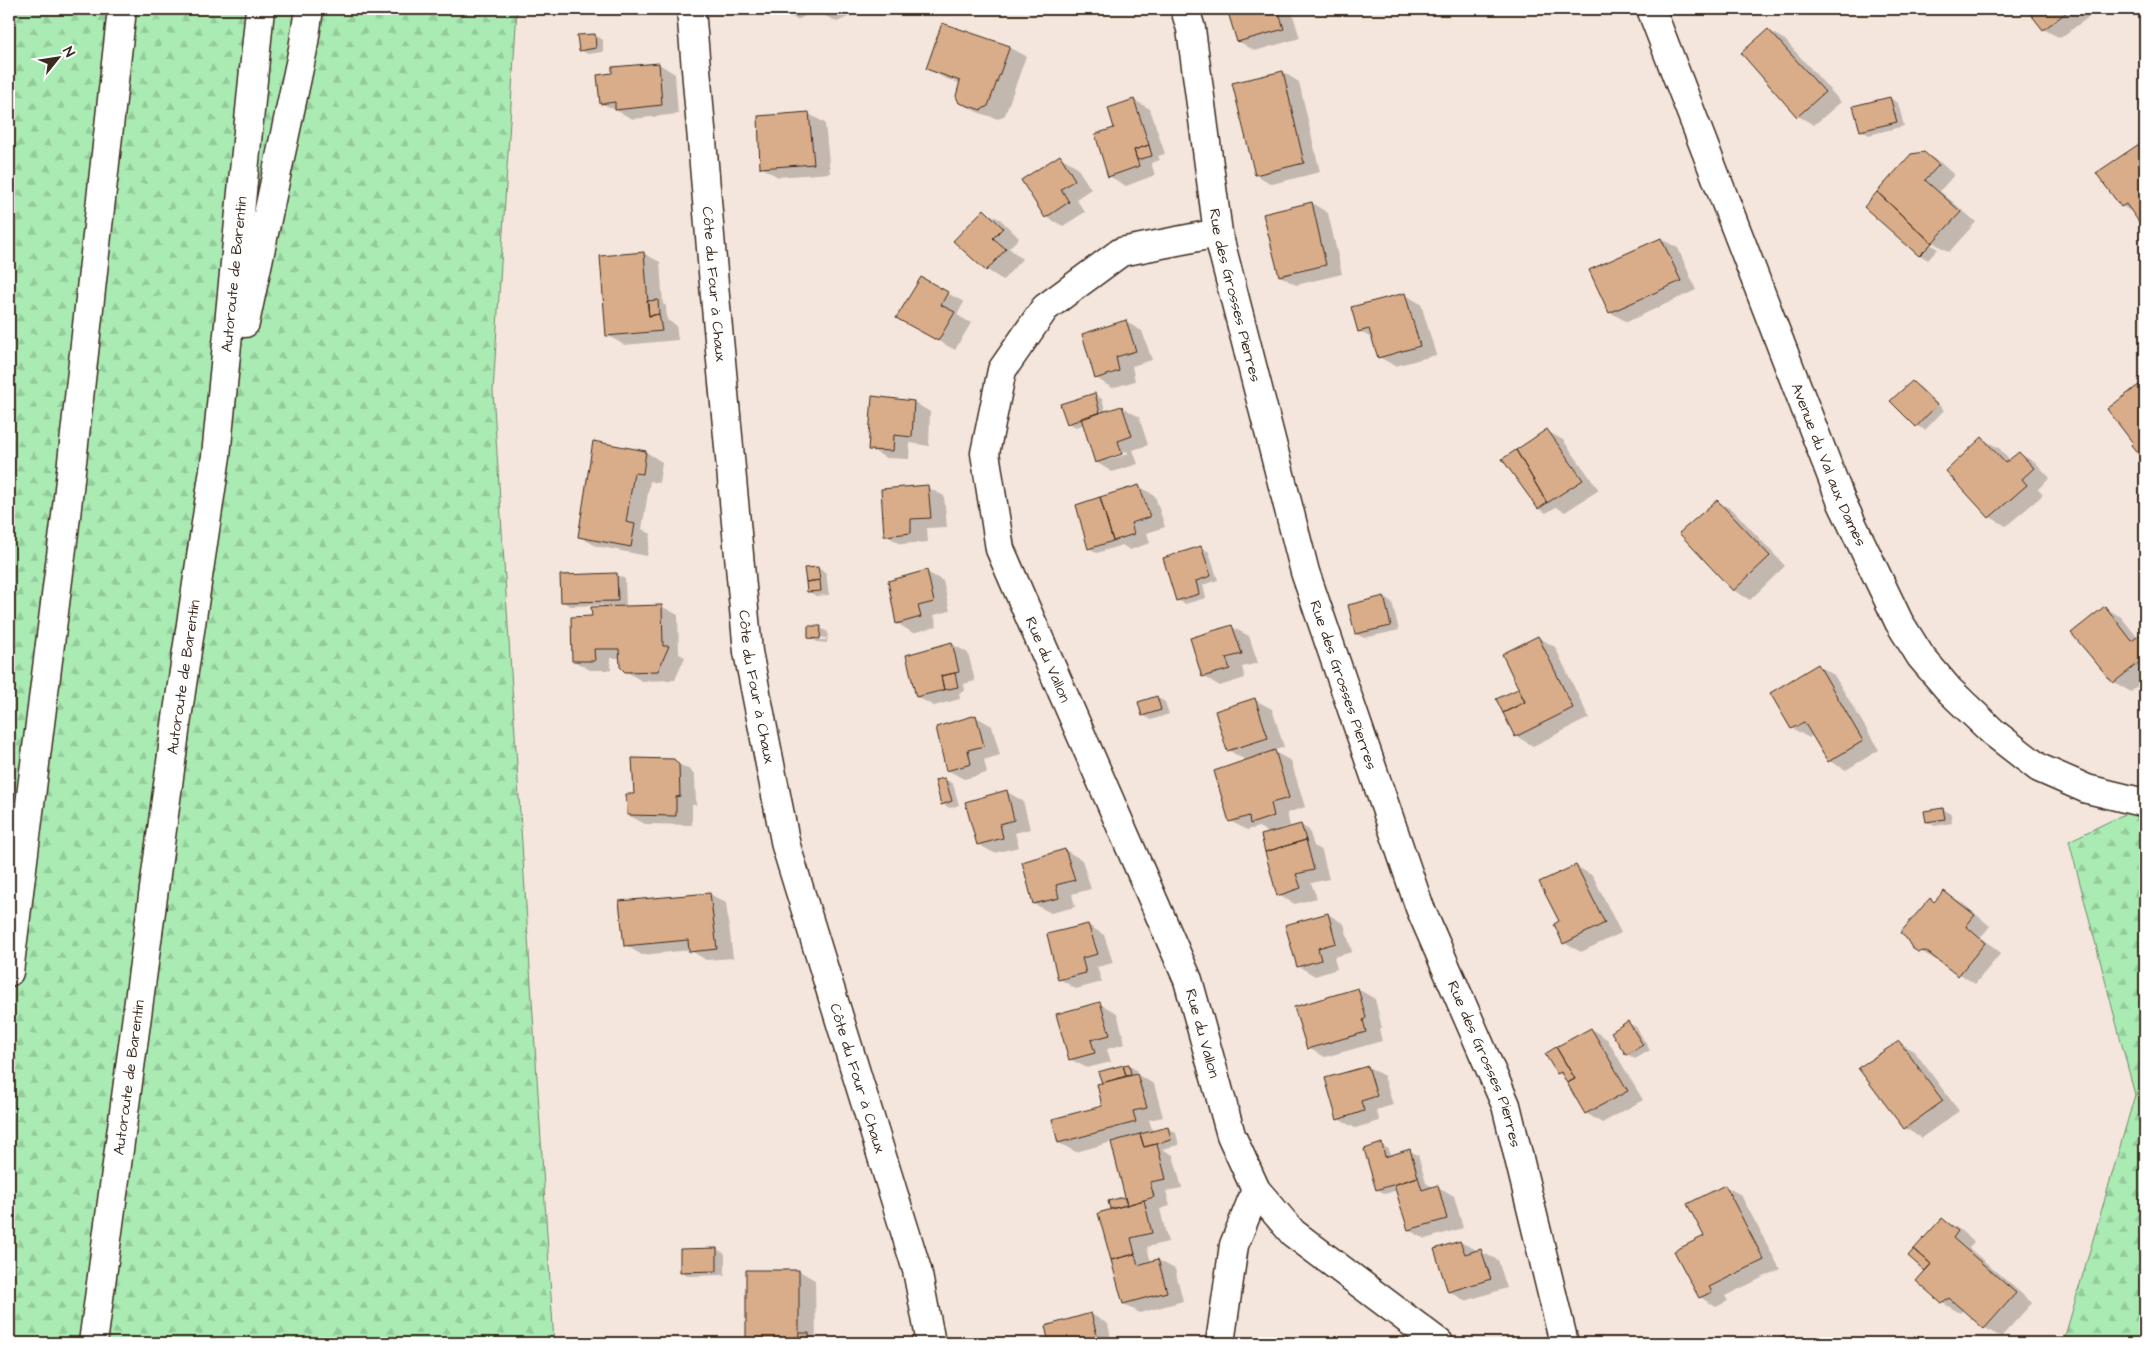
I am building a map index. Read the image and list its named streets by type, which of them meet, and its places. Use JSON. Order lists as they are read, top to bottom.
{
  "streets": {
    "main road": [
      "Autoroute de Barentin",
      "Côte du Four à Chaux",
      "Rue des Grosses Pierres",
      "Avenue du Val aux Dames",
      "Rue du Vallon"
    ]
  },
  "crossings": [
    ["Rue des Grosses Pierres", "Rue du Vallon"]
  ],
  "north": "top right"
}
